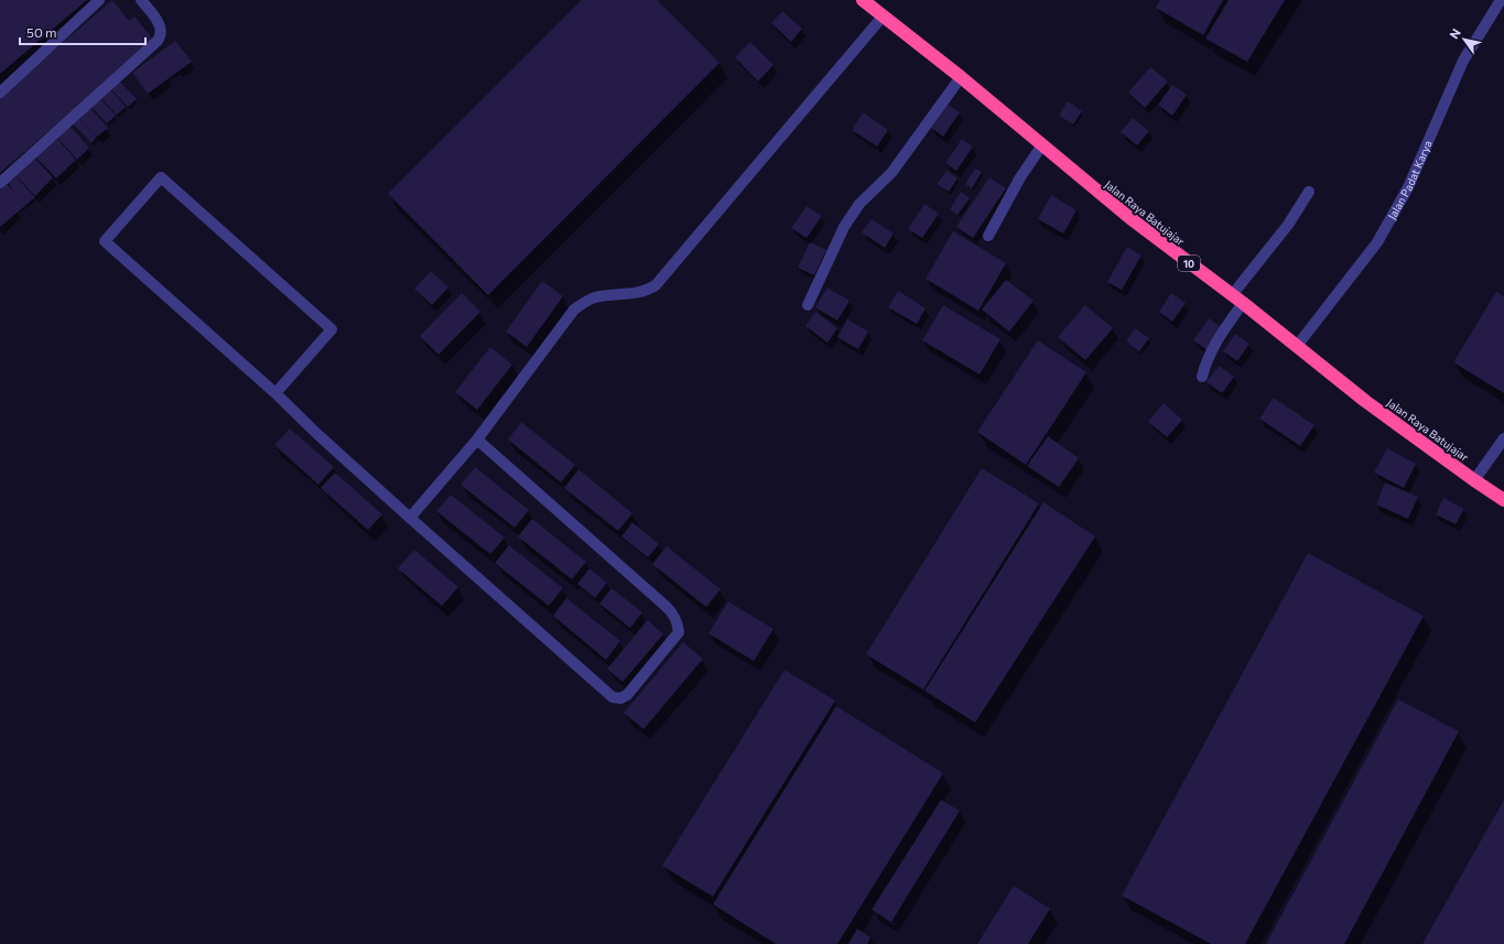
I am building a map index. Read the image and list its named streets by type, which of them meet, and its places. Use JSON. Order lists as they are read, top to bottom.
{
  "streets": {
    "highway": ["Jalan Raya Batujajar", "10"],
    "street": ["Jalan Padat Karya"]
  },
  "crossings": [
    ["Jalan Padat Karya", "Jalan Raya Batujajar"]
  ],
  "scale_bar": "50 m",
  "north": "top left"
}
